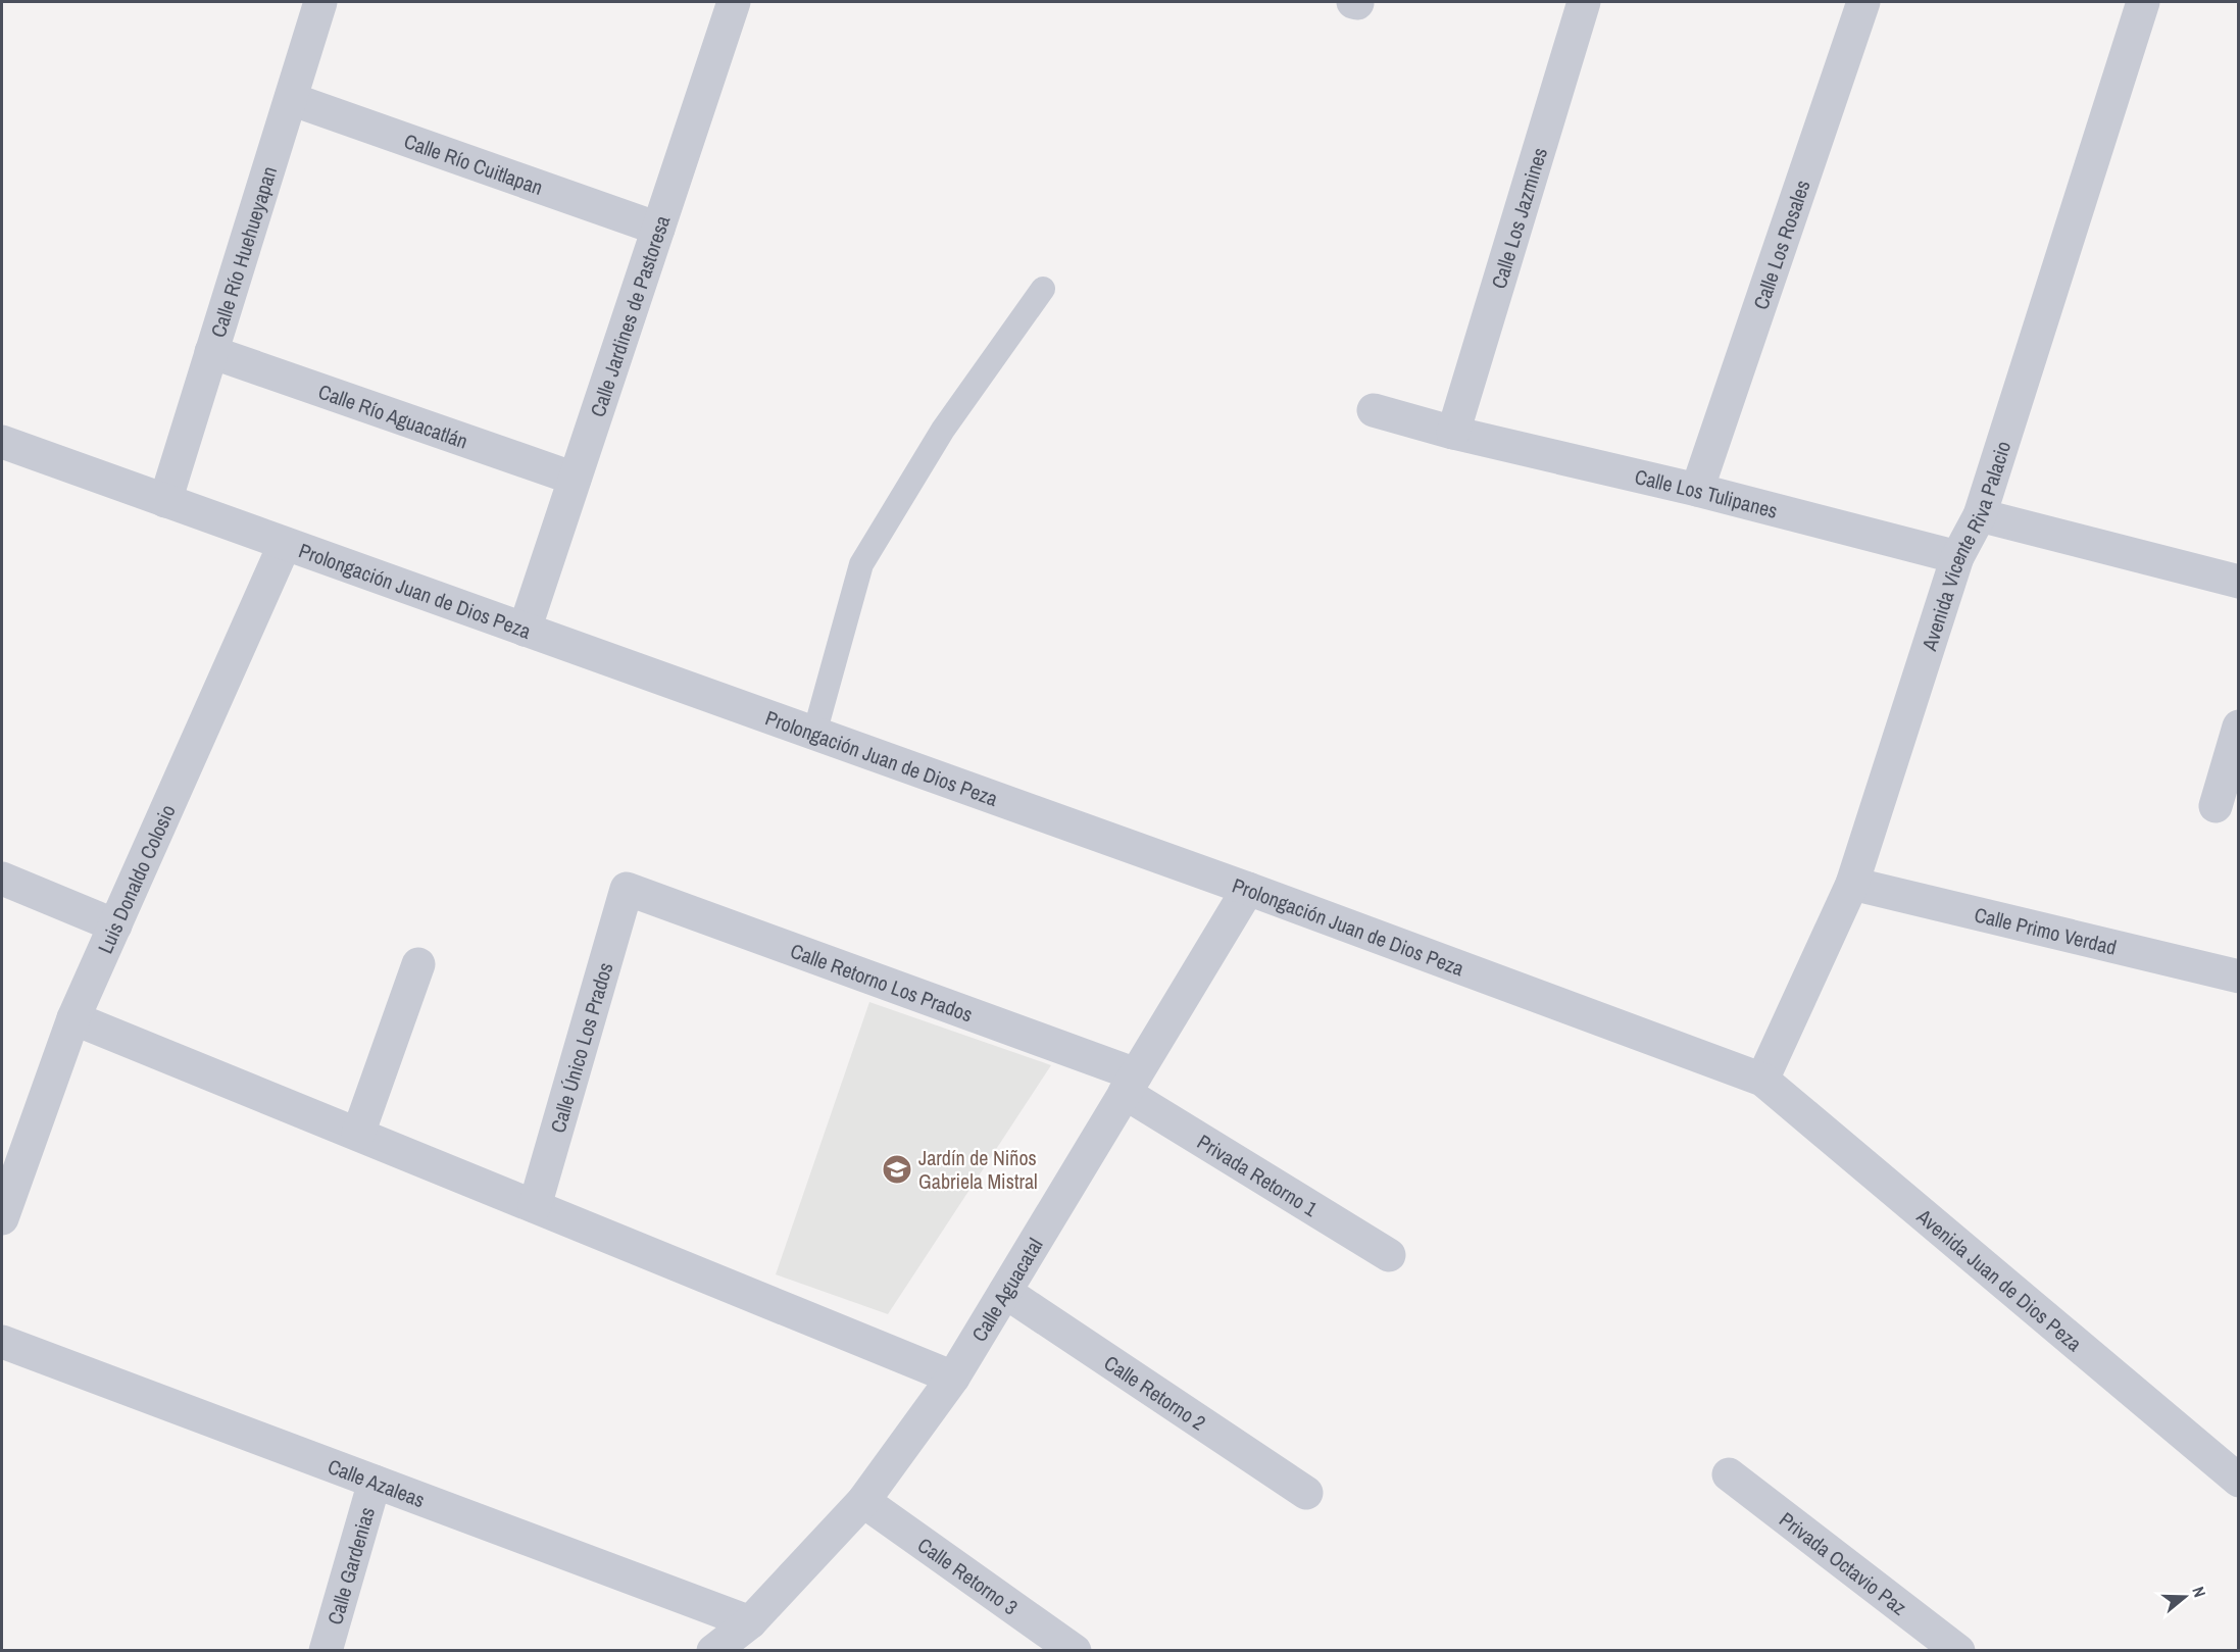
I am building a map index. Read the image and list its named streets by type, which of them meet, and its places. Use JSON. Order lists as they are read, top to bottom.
{
  "streets": {
    "street": [
      "Calle Río Cuitlapan",
      "Calle Los Jazmines",
      "Calle Los Rosales",
      "Calle Río Huehueyapan",
      "Calle Jardines de Pastoresa",
      "Calle Río Aguacatlán",
      "Calle Los Tulipanes",
      "Avenida Vicente Riva Palacio",
      "Prolongación Juan de Dios Peza",
      "Luis Donaldo Colosio",
      "Calle Primo Verdad",
      "Calle Retorno Los Prados",
      "Calle Único Los Prados",
      "Privada Retorno 1",
      "Avenida Juan de Dios Peza",
      "Calle Aguacatal",
      "Calle Retorno 2",
      "Calle Azaleas",
      "Privada Octavio Paz",
      "Calle Gardenias",
      "Calle Retorno 3"
    ]
  },
  "crossings": [
    ["Calle Río Cuitlapan", "Calle Río Huehueyapan"],
    ["Calle Río Cuitlapan", "Calle Jardines de Pastoresa"],
    ["Calle Los Jazmines", "Calle Los Tulipanes"],
    ["Calle Los Rosales", "Calle Los Tulipanes"],
    ["Calle Río Huehueyapan", "Calle Río Aguacatlán"],
    ["Calle Río Huehueyapan", "Prolongación Juan de Dios Peza"],
    ["Calle Jardines de Pastoresa", "Calle Río Aguacatlán"],
    ["Calle Jardines de Pastoresa", "Prolongación Juan de Dios Peza"],
    ["Calle Los Tulipanes", "Avenida Vicente Riva Palacio"],
    ["Avenida Vicente Riva Palacio", "Prolongación Juan de Dios Peza"],
    ["Avenida Vicente Riva Palacio", "Calle Primo Verdad"],
    ["Avenida Vicente Riva Palacio", "Avenida Juan de Dios Peza"],
    ["Prolongación Juan de Dios Peza", "Luis Donaldo Colosio"],
    ["Prolongación Juan de Dios Peza", "Avenida Juan de Dios Peza"],
    ["Prolongación Juan de Dios Peza", "Calle Aguacatal"],
    ["Calle Retorno Los Prados", "Calle Único Los Prados"],
    ["Calle Retorno Los Prados", "Privada Retorno 1"],
    ["Calle Retorno Los Prados", "Calle Aguacatal"],
    ["Privada Retorno 1", "Calle Aguacatal"],
    ["Calle Aguacatal", "Calle Retorno 2"],
    ["Calle Aguacatal", "Calle Azaleas"],
    ["Calle Aguacatal", "Calle Retorno 3"],
    ["Calle Azaleas", "Calle Gardenias"]
  ],
  "places": {
    "school or university": ["Jardín de Niños Gabriela Mistral"]
  },
  "north": "right"
}
